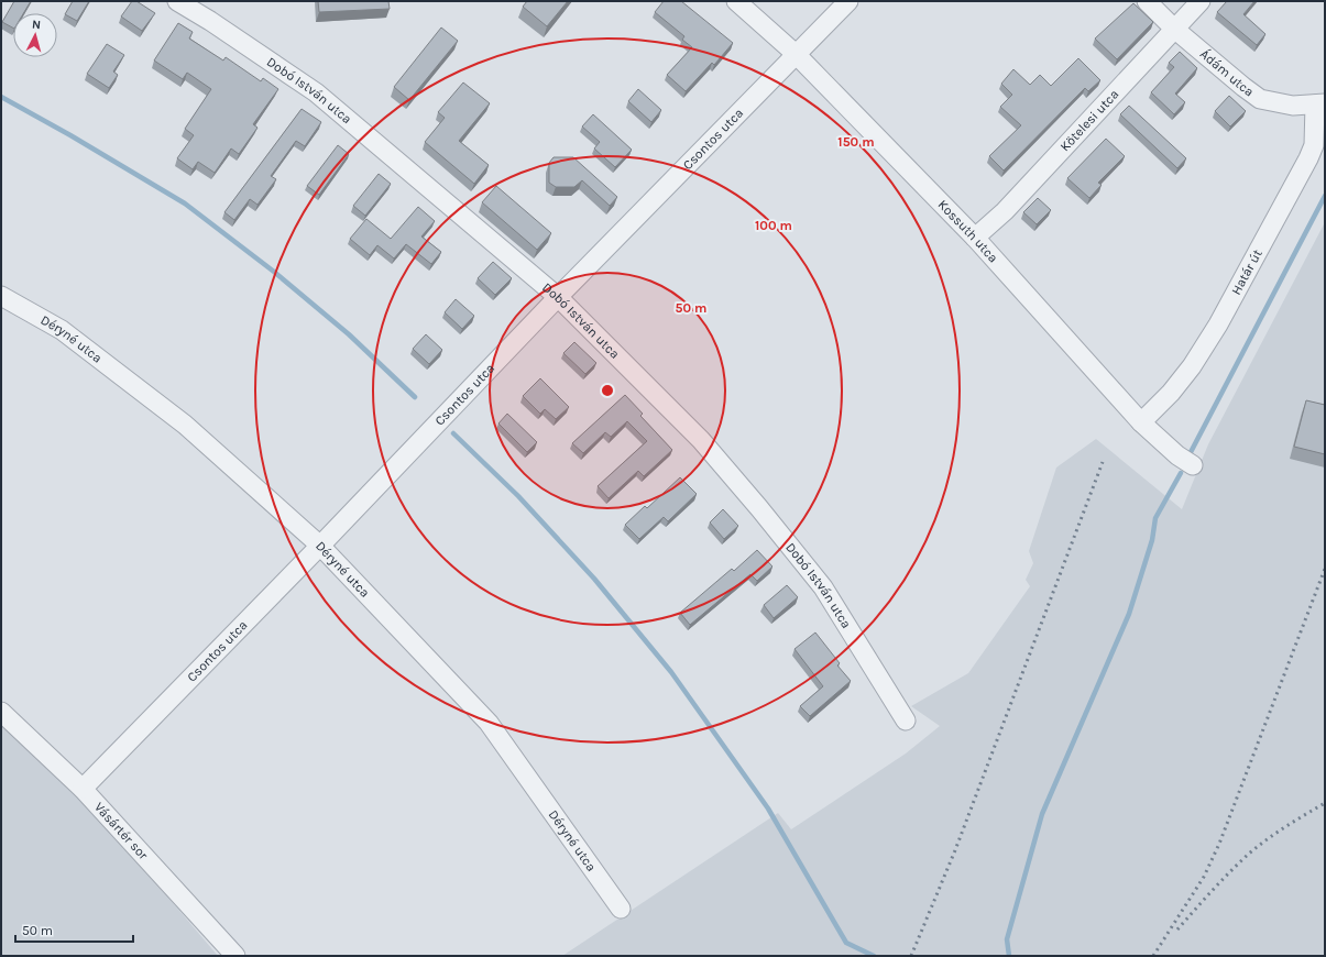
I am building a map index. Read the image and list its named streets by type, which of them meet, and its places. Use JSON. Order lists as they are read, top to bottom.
{
  "streets": {
    "street": [
      "Ádám utca",
      "Dobó István utca",
      "Kötelesi utca",
      "Csontos utca",
      "Kossuth utca",
      "Határ út",
      "Déryné utca",
      "Vásártér sor"
    ]
  },
  "crossings": [
    ["Ádám utca", "Kötelesi utca"],
    ["Ádám utca", "Határ út"],
    ["Dobó István utca", "Csontos utca"],
    ["Kötelesi utca", "Kossuth utca"],
    ["Csontos utca", "Kossuth utca"],
    ["Csontos utca", "Déryné utca"],
    ["Csontos utca", "Vásártér sor"],
    ["Kossuth utca", "Határ út"]
  ],
  "scale_bar": "50 m",
  "north": "top",
  "rings": ["150 m", "100 m", "50 m"]
}
